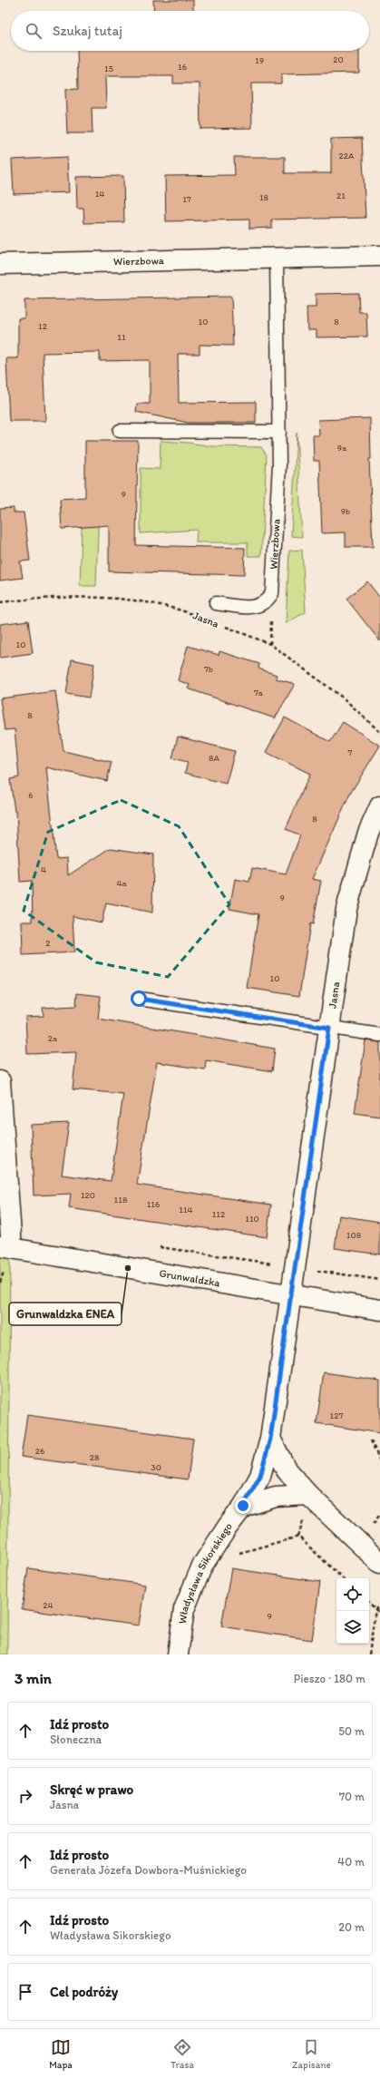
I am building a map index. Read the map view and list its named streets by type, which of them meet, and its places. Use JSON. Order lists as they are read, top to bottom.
{
  "streets": {
    "street": [
      "Wierzbowa",
      "Jasna",
      "Grunwaldzka",
      "Władysława Sikorskiego"
    ]
  },
  "crossings": [
    ["Jasna", "Grunwaldzka"],
    ["Jasna", "Władysława Sikorskiego"]
  ],
  "places": ["Grunwaldzka ENEA"],
  "house_numbers": [
    "20",
    "19",
    "16",
    "15",
    "22A",
    "14",
    "21",
    "18",
    "17",
    "10",
    "8",
    "12",
    "11",
    "9a",
    "9",
    "9b",
    "10",
    "7b",
    "7a",
    "8",
    "7",
    "8A",
    "6",
    "8",
    "4",
    "4a",
    "9",
    "2",
    "10",
    "2a",
    "120",
    "118",
    "116",
    "114",
    "112",
    "110",
    "108",
    "127",
    "26",
    "28",
    "30",
    "24",
    "9"
  ],
  "page": {
    "search": "Szukaj tutaj",
    "heading": ["3 min", "Pieszo · 180 m"],
    "list": [
      ["Idź prosto", "Słoneczna", "50 m"],
      ["Skręć w prawo", "Jasna", "70 m"],
      ["Idź prosto", "Generała Józefa Dowbora-Muśnickiego", "40 m"],
      ["Idź prosto", "Władysława Sikorskiego", "20 m"],
      "Cel podróży"
    ],
    "nav": ["Mapa", "Trasa", "Zapisane"]
  }
}
